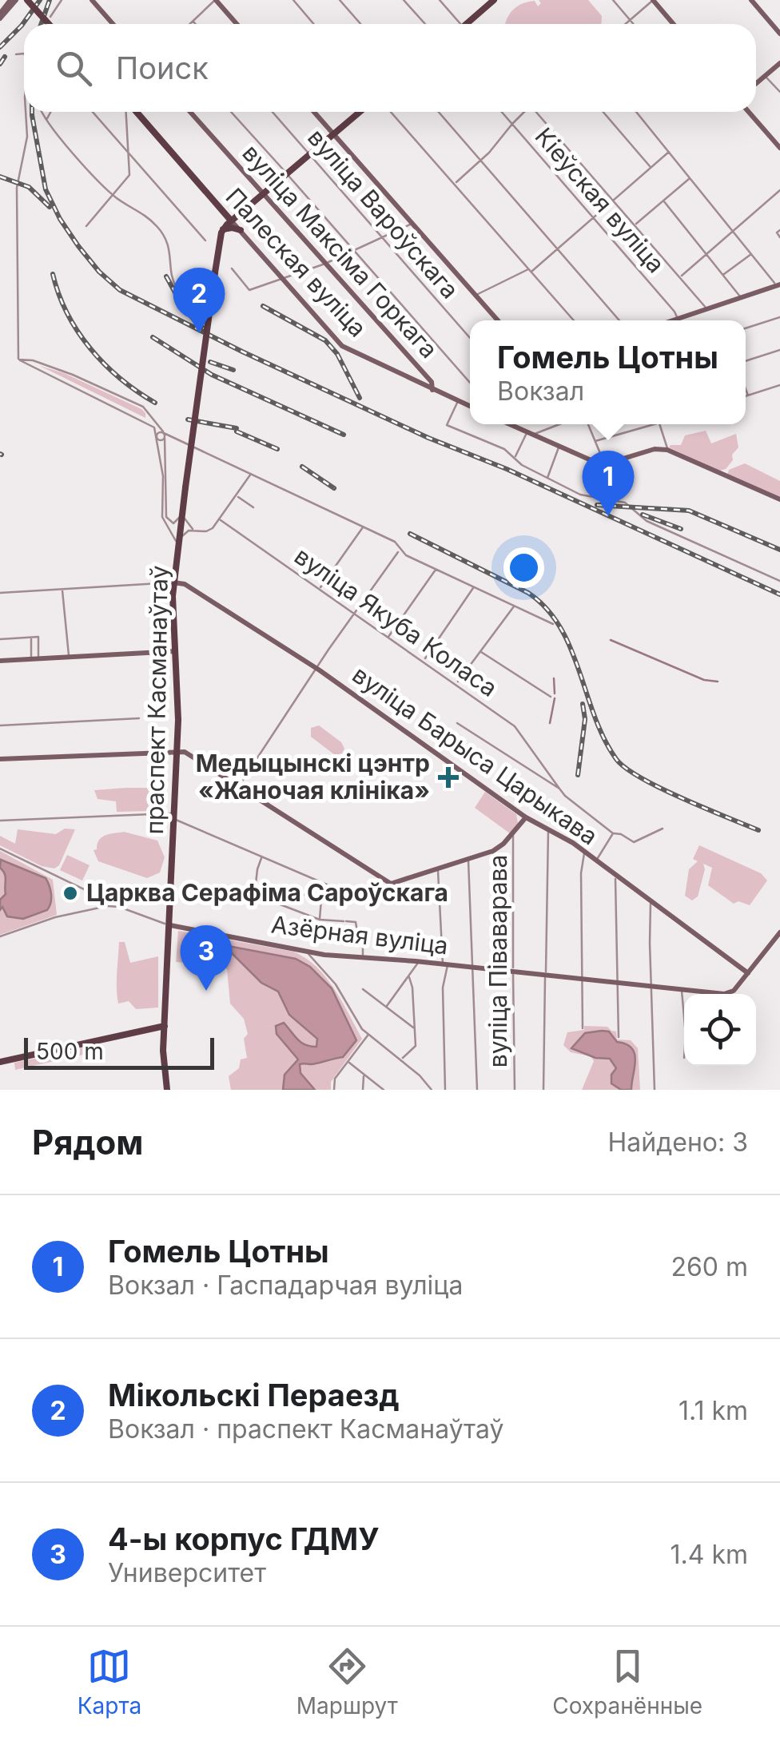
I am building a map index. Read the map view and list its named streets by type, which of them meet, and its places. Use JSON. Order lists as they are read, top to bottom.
{
  "streets": {
    "main road": ["Палеская вуліца", "праспект Касманаўтаў"],
    "street": [
      "Кіеўская вуліца",
      "вуліца Вароўскага",
      "вуліца Максіма Горкага",
      "вуліца Якуба Коласа",
      "вуліца Барыса Царыкава",
      "Азёрная вуліца",
      "вуліца Піваварава"
    ]
  },
  "crossings": [
    ["вуліца Максіма Горкага", "Палеская вуліца"],
    ["праспект Касманаўтаў", "вуліца Барыса Царыкава"],
    ["праспект Касманаўтаў", "Азёрная вуліца"],
    ["вуліца Барыса Царыкава", "Азёрная вуліца"],
    ["Азёрная вуліца", "вуліца Піваварава"]
  ],
  "places": {
    "health": ["Медыцынскі цэнтр «Жаночая клініка»"],
    "other": ["Царква Серафіма Сароўскага"]
  },
  "scale_bar": "500 m",
  "page": {
    "search": "Поиск",
    "pins": ["2", "1", "3"],
    "popup": ["Гомель Цотны", "Вокзал"],
    "scale": "500 m",
    "heading": ["Рядом", "Найдено: 3"],
    "list": [
      {
        "mark": "1",
        "name": "Гомель Цотны",
        "note": "Вокзал · Гаспадарчая вуліца",
        "value": "260 m"
      },
      {
        "mark": "2",
        "name": "Мікольскі Пераезд",
        "note": "Вокзал · праспект Касманаўтаў",
        "value": "1.1 km"
      },
      {
        "mark": "3",
        "name": "4-ы корпус ГДМУ",
        "note": "Университет",
        "value": "1.4 km"
      }
    ],
    "nav": ["Карта", "Маршрут", "Сохранённые"]
  }
}
